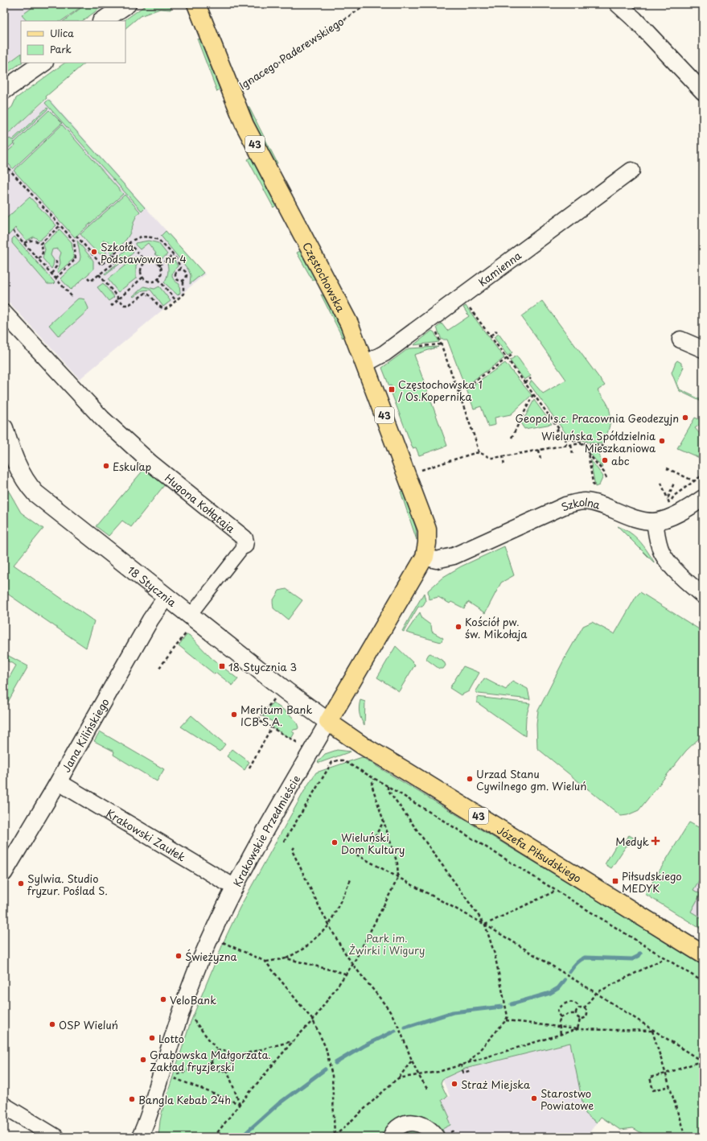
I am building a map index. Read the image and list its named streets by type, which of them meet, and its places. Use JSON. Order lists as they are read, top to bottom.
{
  "streets": {
    "main road": [
      "43",
      "Częstochowska",
      "18 Stycznia",
      "Krakowskie Przedmieście",
      "Józefa Piłsudskiego"
    ],
    "street": [
      "Kamienna",
      "Hugona Kołłątaja",
      "Szkolna",
      "Jana Kilińskiego",
      "Krakowski Zaułek"
    ],
    "path": ["Ignacego Paderewskiego"]
  },
  "crossings": [
    ["Ignacego Paderewskiego", "Częstochowska"],
    ["Kamienna", "Częstochowska"],
    ["Częstochowska", "Szkolna"],
    ["Częstochowska", "Krakowskie Przedmieście"],
    ["Hugona Kołłątaja", "18 Stycznia"],
    ["Szkolna", "Krakowskie Przedmieście"],
    ["18 Stycznia", "Jana Kilińskiego"],
    ["18 Stycznia", "Krakowskie Przedmieście"],
    ["18 Stycznia", "Józefa Piłsudskiego"],
    ["Jana Kilińskiego", "Krakowski Zaułek"],
    ["Krakowskie Przedmieście", "Krakowski Zaułek"],
    ["Krakowskie Przedmieście", "Józefa Piłsudskiego"]
  ],
  "parks": ["Park im. Żwirki i Wigury"],
  "places": {
    "other": [
      "Szkoła Podstawowa nr 4",
      "Geopol s.c. Pracownia Geodezyjn",
      "Wieluńska Spółdzielnia Mieszkaniowa",
      "abc",
      "Eskulap",
      "Kościół pw. św. Mikołaja",
      "Meritum Bank ICB S.A.",
      "Urzad Stanu Cywilnego gm. Wieluń",
      "Wieluński Dom Kultury",
      "Sylwia. Studio fryzur. Poślad S.",
      "Świeżyzna",
      "VeloBank",
      "OSP Wieluń",
      "Lotto",
      "Grabowska Małgorzata. Zakład fryzjerski",
      "Straż Miejska",
      "Starostwo Powiatowe",
      "Bangla Kebab 24h"
    ],
    "transit": ["Częstochowska 1 / Os.Kopernika", "18 Stycznia 3", "Piłsudskiego MEDYK"],
    "health": ["Medyk"]
  },
  "legend": ["Ulica", "Park"]
}
